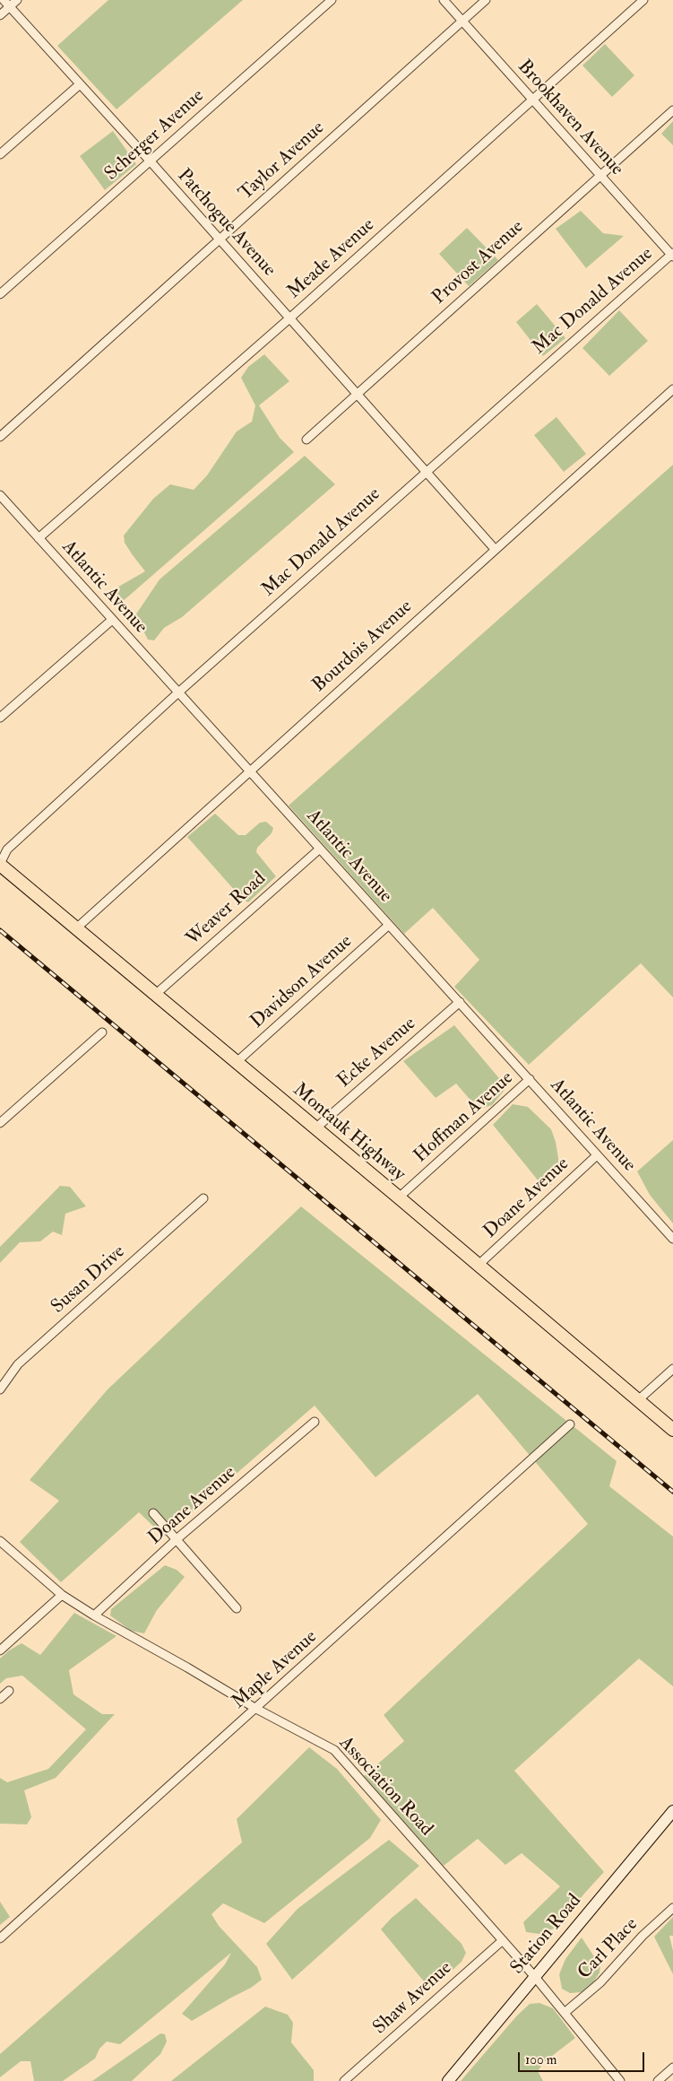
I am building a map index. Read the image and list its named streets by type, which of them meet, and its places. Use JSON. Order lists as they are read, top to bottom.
{
  "streets": {
    "main road": ["Montauk Highway", "Station Road"],
    "street": [
      "Brookhaven Avenue",
      "Scherger Avenue",
      "Taylor Avenue",
      "Patchogue Avenue",
      "Meade Avenue",
      "Provost Avenue",
      "Mac Donald Avenue",
      "Atlantic Avenue",
      "Bourdois Avenue",
      "Weaver Road",
      "Davidson Avenue",
      "Ecke Avenue",
      "Hoffman Avenue",
      "Doane Avenue",
      "Susan Drive",
      "Maple Avenue",
      "Association Road",
      "Carl Place",
      "Shaw Avenue"
    ]
  },
  "crossings": [
    ["Brookhaven Avenue", "Taylor Avenue"],
    ["Brookhaven Avenue", "Meade Avenue"],
    ["Brookhaven Avenue", "Provost Avenue"],
    ["Brookhaven Avenue", "Mac Donald Avenue"],
    ["Scherger Avenue", "Patchogue Avenue"],
    ["Taylor Avenue", "Patchogue Avenue"],
    ["Patchogue Avenue", "Meade Avenue"],
    ["Patchogue Avenue", "Provost Avenue"],
    ["Patchogue Avenue", "Mac Donald Avenue"],
    ["Patchogue Avenue", "Bourdois Avenue"],
    ["Meade Avenue", "Atlantic Avenue"],
    ["Mac Donald Avenue", "Atlantic Avenue"],
    ["Mac Donald Avenue", "Montauk Highway"],
    ["Atlantic Avenue", "Bourdois Avenue"],
    ["Atlantic Avenue", "Weaver Road"],
    ["Atlantic Avenue", "Davidson Avenue"],
    ["Atlantic Avenue", "Ecke Avenue"],
    ["Atlantic Avenue", "Hoffman Avenue"],
    ["Atlantic Avenue", "Doane Avenue"],
    ["Bourdois Avenue", "Montauk Highway"],
    ["Weaver Road", "Montauk Highway"],
    ["Davidson Avenue", "Montauk Highway"],
    ["Ecke Avenue", "Montauk Highway"],
    ["Hoffman Avenue", "Montauk Highway"],
    ["Montauk Highway", "Doane Avenue"],
    ["Doane Avenue", "Association Road"],
    ["Maple Avenue", "Association Road"],
    ["Association Road", "Station Road"],
    ["Association Road", "Carl Place"],
    ["Association Road", "Shaw Avenue"]
  ],
  "scale_bar": "100 m"
}
